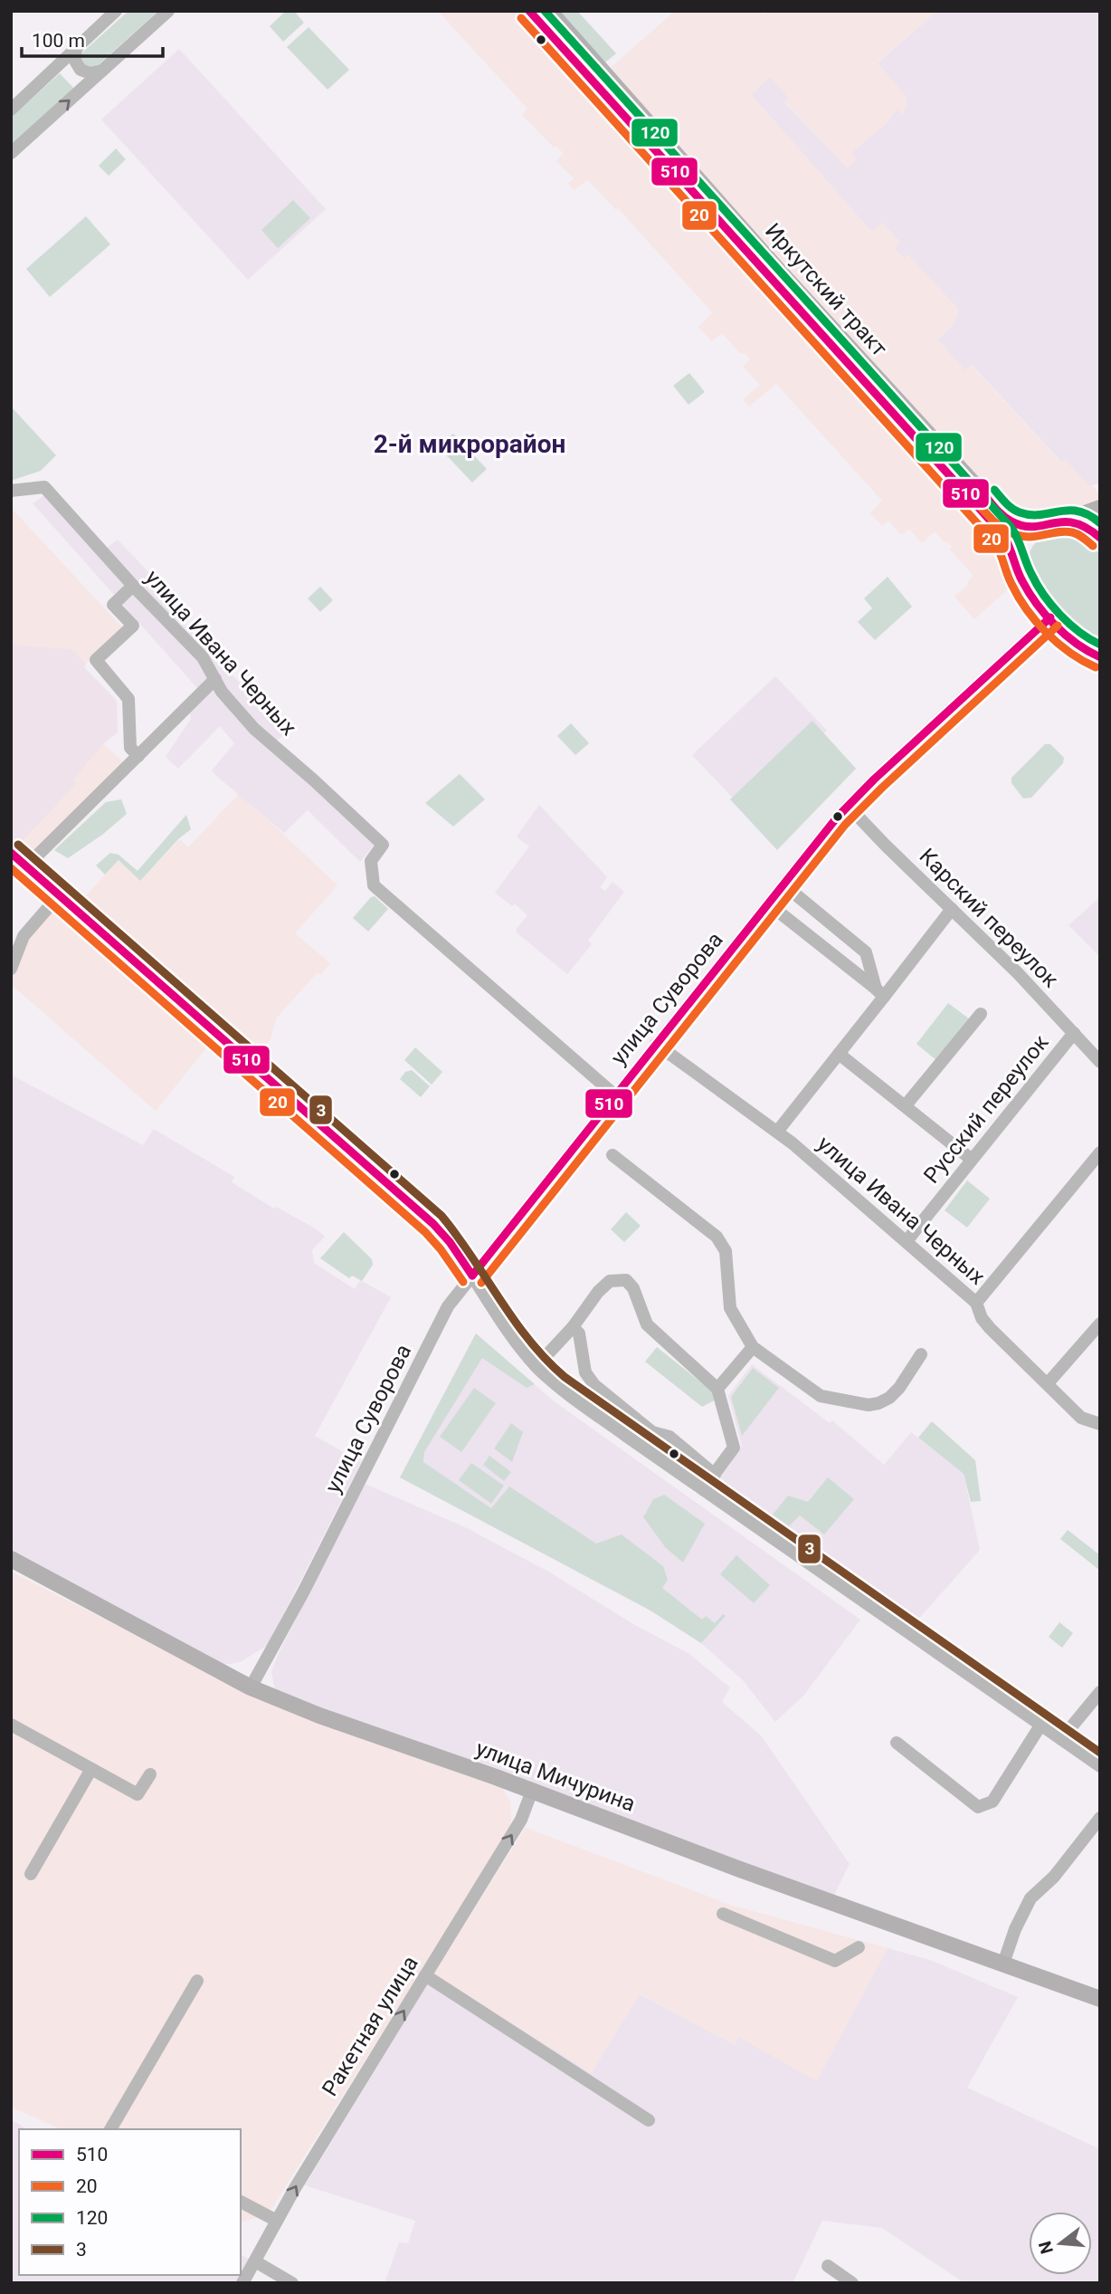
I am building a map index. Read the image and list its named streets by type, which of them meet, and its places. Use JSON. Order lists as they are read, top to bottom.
{
  "streets": {
    "main road": ["Иркутский тракт", "улица Мичурина"],
    "street": [
      "улица Ивана Черных",
      "Карский переулок",
      "улица Суворова",
      "Русский переулок",
      "Ракетная улица"
    ]
  },
  "crossings": [
    ["Иркутский тракт", "улица Суворова"],
    ["улица Ивана Черных", "улица Суворова"],
    ["улица Ивана Черных", "Русский переулок"],
    ["Карский переулок", "улица Суворова"],
    ["Карский переулок", "Русский переулок"],
    ["улица Суворова", "улица Мичурина"],
    ["улица Мичурина", "Ракетная улица"]
  ],
  "one_way": ["Ракетная улица"],
  "districts": ["2-й микрорайон"],
  "lines": [
    "transit line 510",
    "transit line 120",
    "transit line 20",
    "transit line 3"
  ],
  "legend": [
    "510",
    "20",
    "120",
    "3"
  ],
  "scale_bar": "100 m",
  "north": "left"
}
